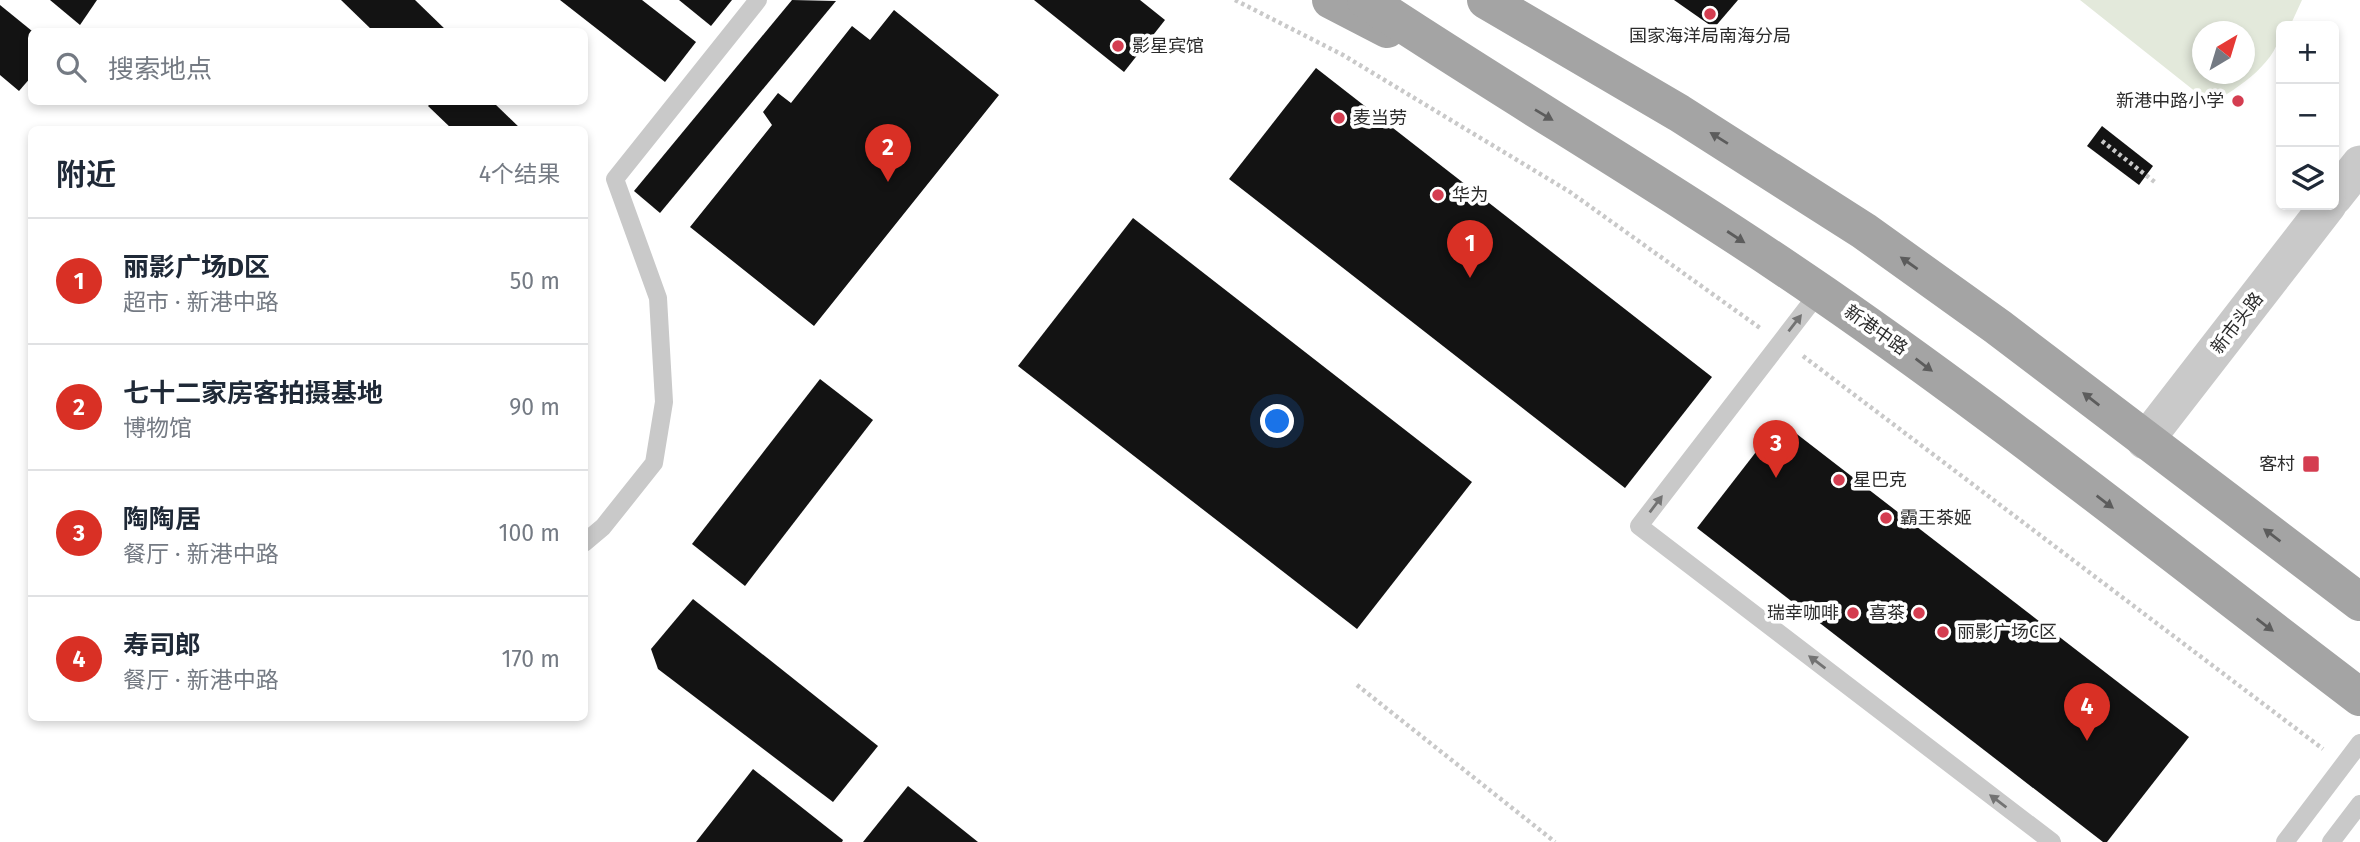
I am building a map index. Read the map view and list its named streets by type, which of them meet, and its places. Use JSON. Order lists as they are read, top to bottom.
{
  "streets": {
    "main road": ["新港中路"],
    "street": ["新市头路"]
  },
  "places": {
    "other": [
      "国家海洋局南海分局",
      "影星宾馆",
      "新港中路小学",
      "麦当劳",
      "华为",
      "星巴克",
      "霸王茶姬",
      "瑞幸咖啡",
      "喜茶",
      "丽影广场C区"
    ],
    "transit": ["客村"]
  },
  "north": "top right",
  "page": {
    "map_buttons": ["+", "−"],
    "search": "搜索地点",
    "pins": [
      "2",
      "1",
      "3",
      "4"
    ],
    "heading": ["附近", "4个结果"],
    "list": [
      {
        "mark": "1",
        "name": "丽影广场D区",
        "note": "超市 · 新港中路",
        "value": "50 m"
      },
      {
        "mark": "2",
        "name": "七十二家房客拍摄基地",
        "note": "博物馆",
        "value": "90 m"
      },
      {
        "mark": "3",
        "name": "陶陶居",
        "note": "餐厅 · 新港中路",
        "value": "100 m"
      },
      {
        "mark": "4",
        "name": "寿司郎",
        "note": "餐厅 · 新港中路",
        "value": "170 m"
      }
    ]
  }
}
